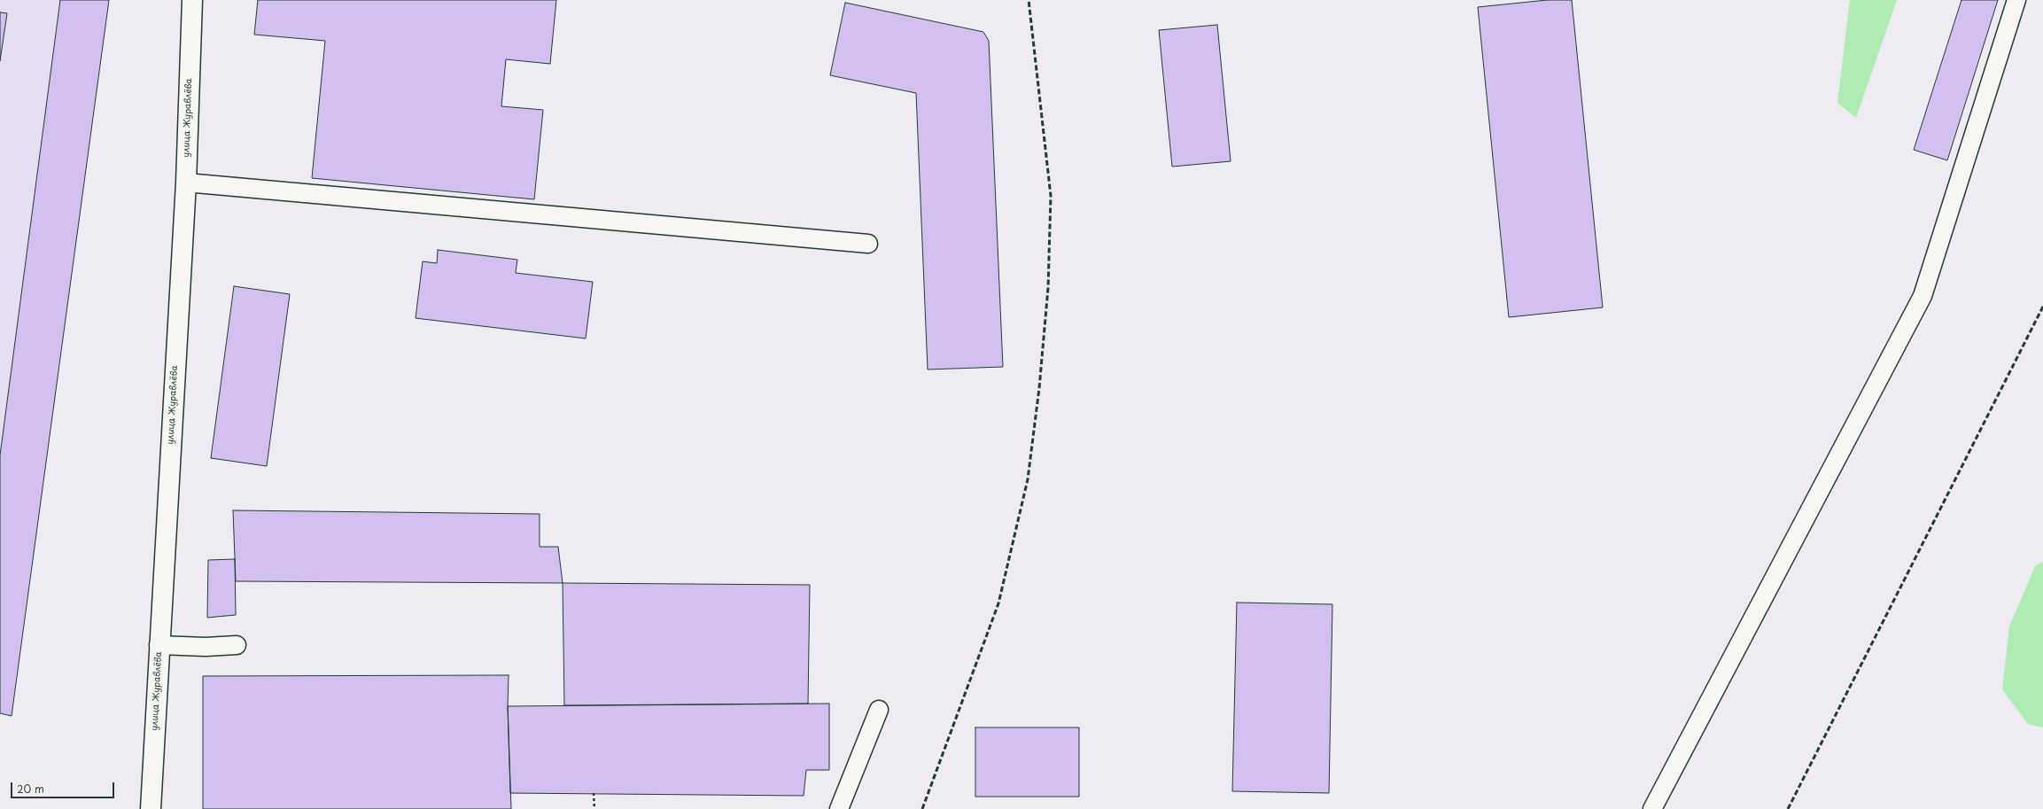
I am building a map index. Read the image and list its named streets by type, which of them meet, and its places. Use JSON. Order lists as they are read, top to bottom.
{
  "streets": {
    "street": ["улица Журавлёва"]
  },
  "scale_bar": "20 m"
}
